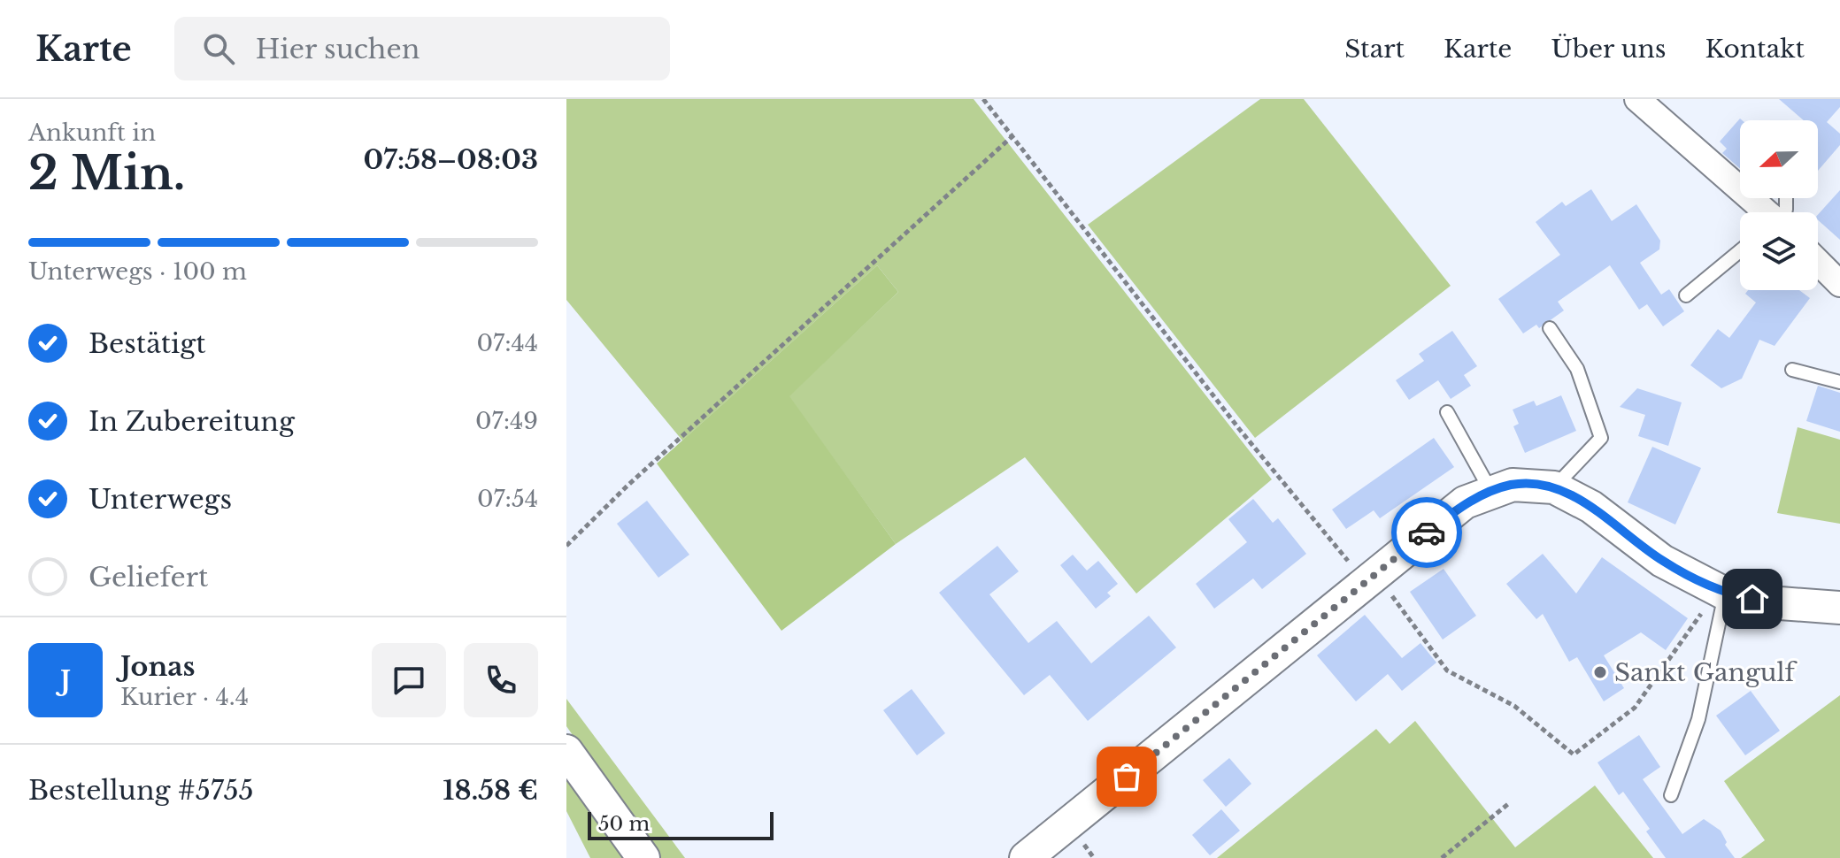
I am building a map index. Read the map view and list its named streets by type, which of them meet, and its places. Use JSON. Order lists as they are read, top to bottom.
{
  "places": ["Sankt Gangulf"],
  "scale_bar": "50 m",
  "north": "left",
  "page": {
    "header": "Karte",
    "search": "Hier suchen",
    "nav": [
      "Start",
      "Karte",
      "Über uns",
      "Kontakt"
    ],
    "heading": ["2 Min.", "Ankunft in", "07:58–08:03"],
    "panel": [
      "Jonas",
      "Kurier · 4.4",
      "Bestellung #5755",
      "18.58 €"
    ],
    "bar": "Unterwegs · 100 m",
    "list": [
      ["Bestätigt", "07:44"],
      ["In Zubereitung", "07:49"],
      ["Unterwegs", "07:54"],
      "Geliefert"
    ],
    "round": "J",
    "scale": "50 m"
  }
}
